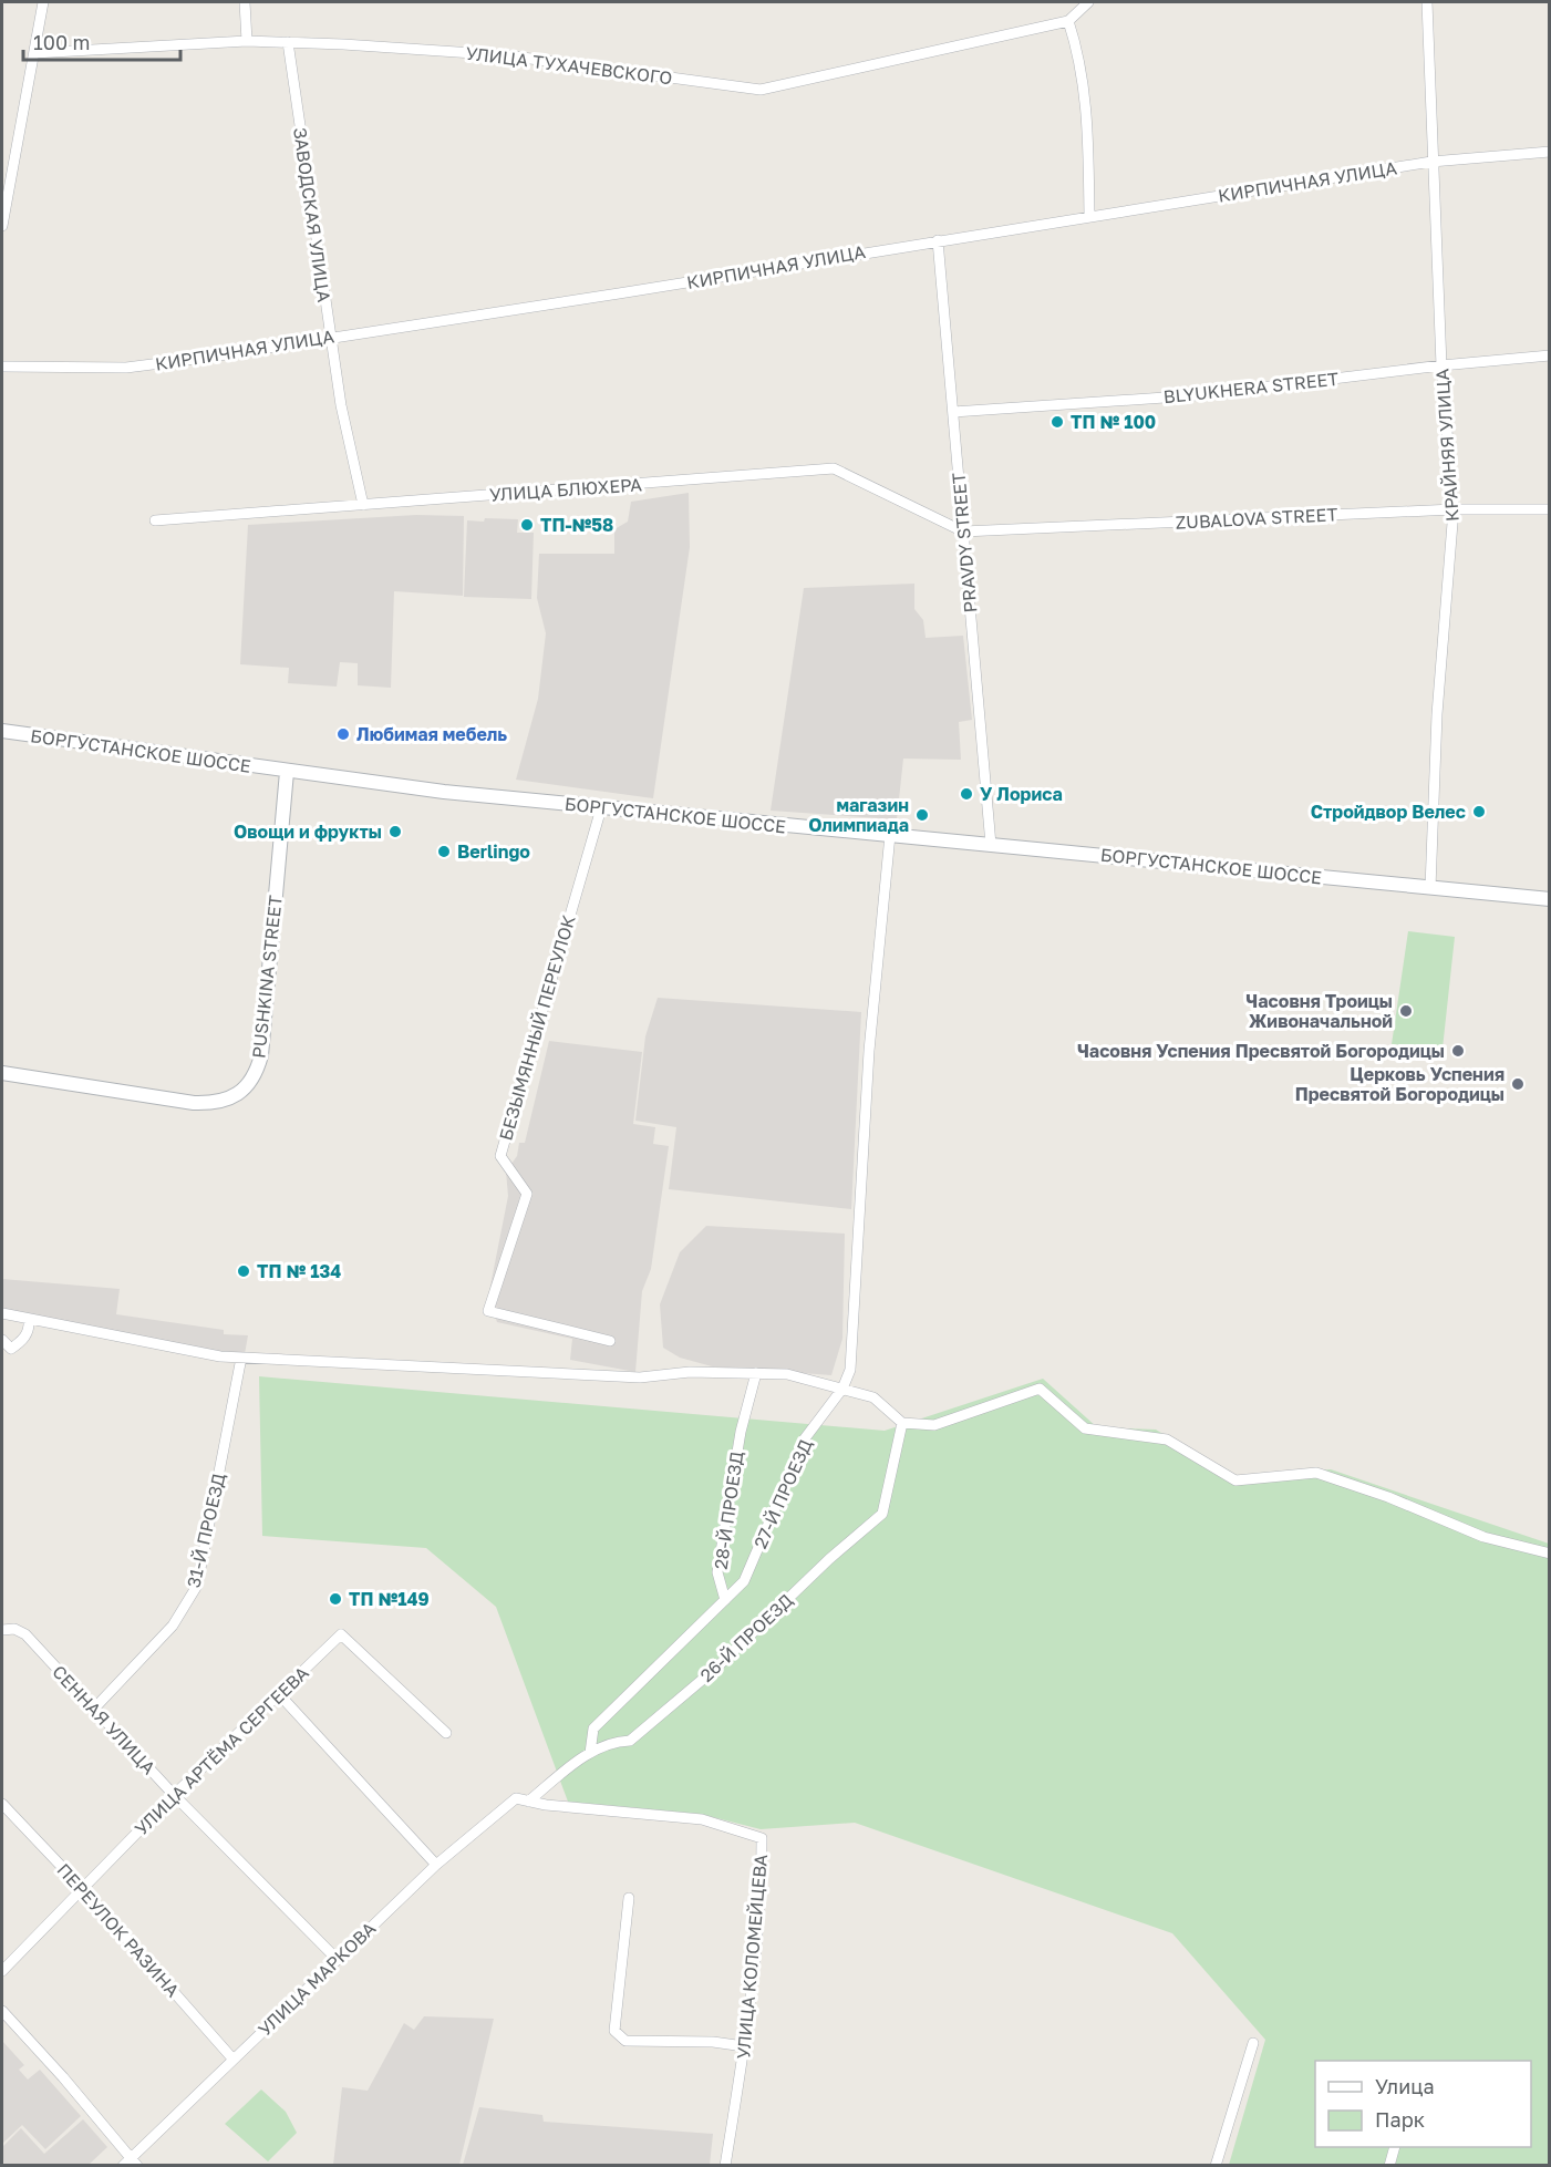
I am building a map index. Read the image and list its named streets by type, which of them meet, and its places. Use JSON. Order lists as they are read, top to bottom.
{
  "streets": {
    "street": [
      "УЛИЦА ТУХАЧЕВСКОГО",
      "КИРПИЧНАЯ УЛИЦА",
      "ЗАВОДСКАЯ УЛИЦА",
      "BLYUKHERA STREET",
      "КРАЙНЯЯ УЛИЦА",
      "УЛИЦА БЛЮХЕРА",
      "ZUBALOVA STREET",
      "PRAVDY STREET",
      "БОРГУСТАНСКОЕ ШОССЕ",
      "PUSHKINA STREET",
      "БЕЗЫМЯННЫЙ ПЕРЕУЛОК",
      "27-Й ПРОЕЗД",
      "28-Й ПРОЕЗД",
      "31-Й ПРОЕЗД",
      "26-Й ПРОЕЗД",
      "СЕННАЯ УЛИЦА",
      "УЛИЦА АРТЁМА СЕРГЕЕВА",
      "ПЕРЕУЛОК РАЗИНА",
      "УЛИЦА КОЛОМЕЙЦЕВА",
      "УЛИЦА МАРКОВА"
    ]
  },
  "crossings": [
    ["УЛИЦА ТУХАЧЕВСКОГО", "ЗАВОДСКАЯ УЛИЦА"],
    ["КИРПИЧНАЯ УЛИЦА", "ЗАВОДСКАЯ УЛИЦА"],
    ["КИРПИЧНАЯ УЛИЦА", "КРАЙНЯЯ УЛИЦА"],
    ["КИРПИЧНАЯ УЛИЦА", "PRAVDY STREET"],
    ["ЗАВОДСКАЯ УЛИЦА", "УЛИЦА БЛЮХЕРА"],
    ["BLYUKHERA STREET", "КРАЙНЯЯ УЛИЦА"],
    ["BLYUKHERA STREET", "PRAVDY STREET"],
    ["КРАЙНЯЯ УЛИЦА", "ZUBALOVA STREET"],
    ["КРАЙНЯЯ УЛИЦА", "БОРГУСТАНСКОЕ ШОССЕ"],
    ["УЛИЦА БЛЮХЕРА", "ZUBALOVA STREET"],
    ["УЛИЦА БЛЮХЕРА", "PRAVDY STREET"],
    ["ZUBALOVA STREET", "PRAVDY STREET"],
    ["PRAVDY STREET", "БОРГУСТАНСКОЕ ШОССЕ"],
    ["БОРГУСТАНСКОЕ ШОССЕ", "PUSHKINA STREET"],
    ["БОРГУСТАНСКОЕ ШОССЕ", "БЕЗЫМЯННЫЙ ПЕРЕУЛОК"],
    ["27-Й ПРОЕЗД", "28-Й ПРОЕЗД"],
    ["31-Й ПРОЕЗД", "СЕННАЯ УЛИЦА"],
    ["26-Й ПРОЕЗД", "УЛИЦА КОЛОМЕЙЦЕВА"],
    ["СЕННАЯ УЛИЦА", "УЛИЦА АРТЁМА СЕРГЕЕВА"],
    ["СЕННАЯ УЛИЦА", "УЛИЦА МАРКОВА"],
    ["УЛИЦА АРТЁМА СЕРГЕЕВА", "ПЕРЕУЛОК РАЗИНА"],
    ["ПЕРЕУЛОК РАЗИНА", "УЛИЦА МАРКОВА"],
    ["УЛИЦА КОЛОМЕЙЦЕВА", "УЛИЦА МАРКОВА"]
  ],
  "places": [
    "ТП № 100",
    "ТП-№58",
    "Любимая мебель",
    "У Лориса",
    "Стройдвор Велес",
    "магазин Олимпиада",
    "Овощи и фрукты",
    "Berlingo",
    "Часовня Троицы Живоначальной",
    "Часовня Успения Пресвятой Богородицы",
    "Церковь Успения Пресвятой Богородицы",
    "ТП № 134",
    "ТП №149"
  ],
  "legend": ["Улица", "Парк"],
  "scale_bar": "100 m"
}
